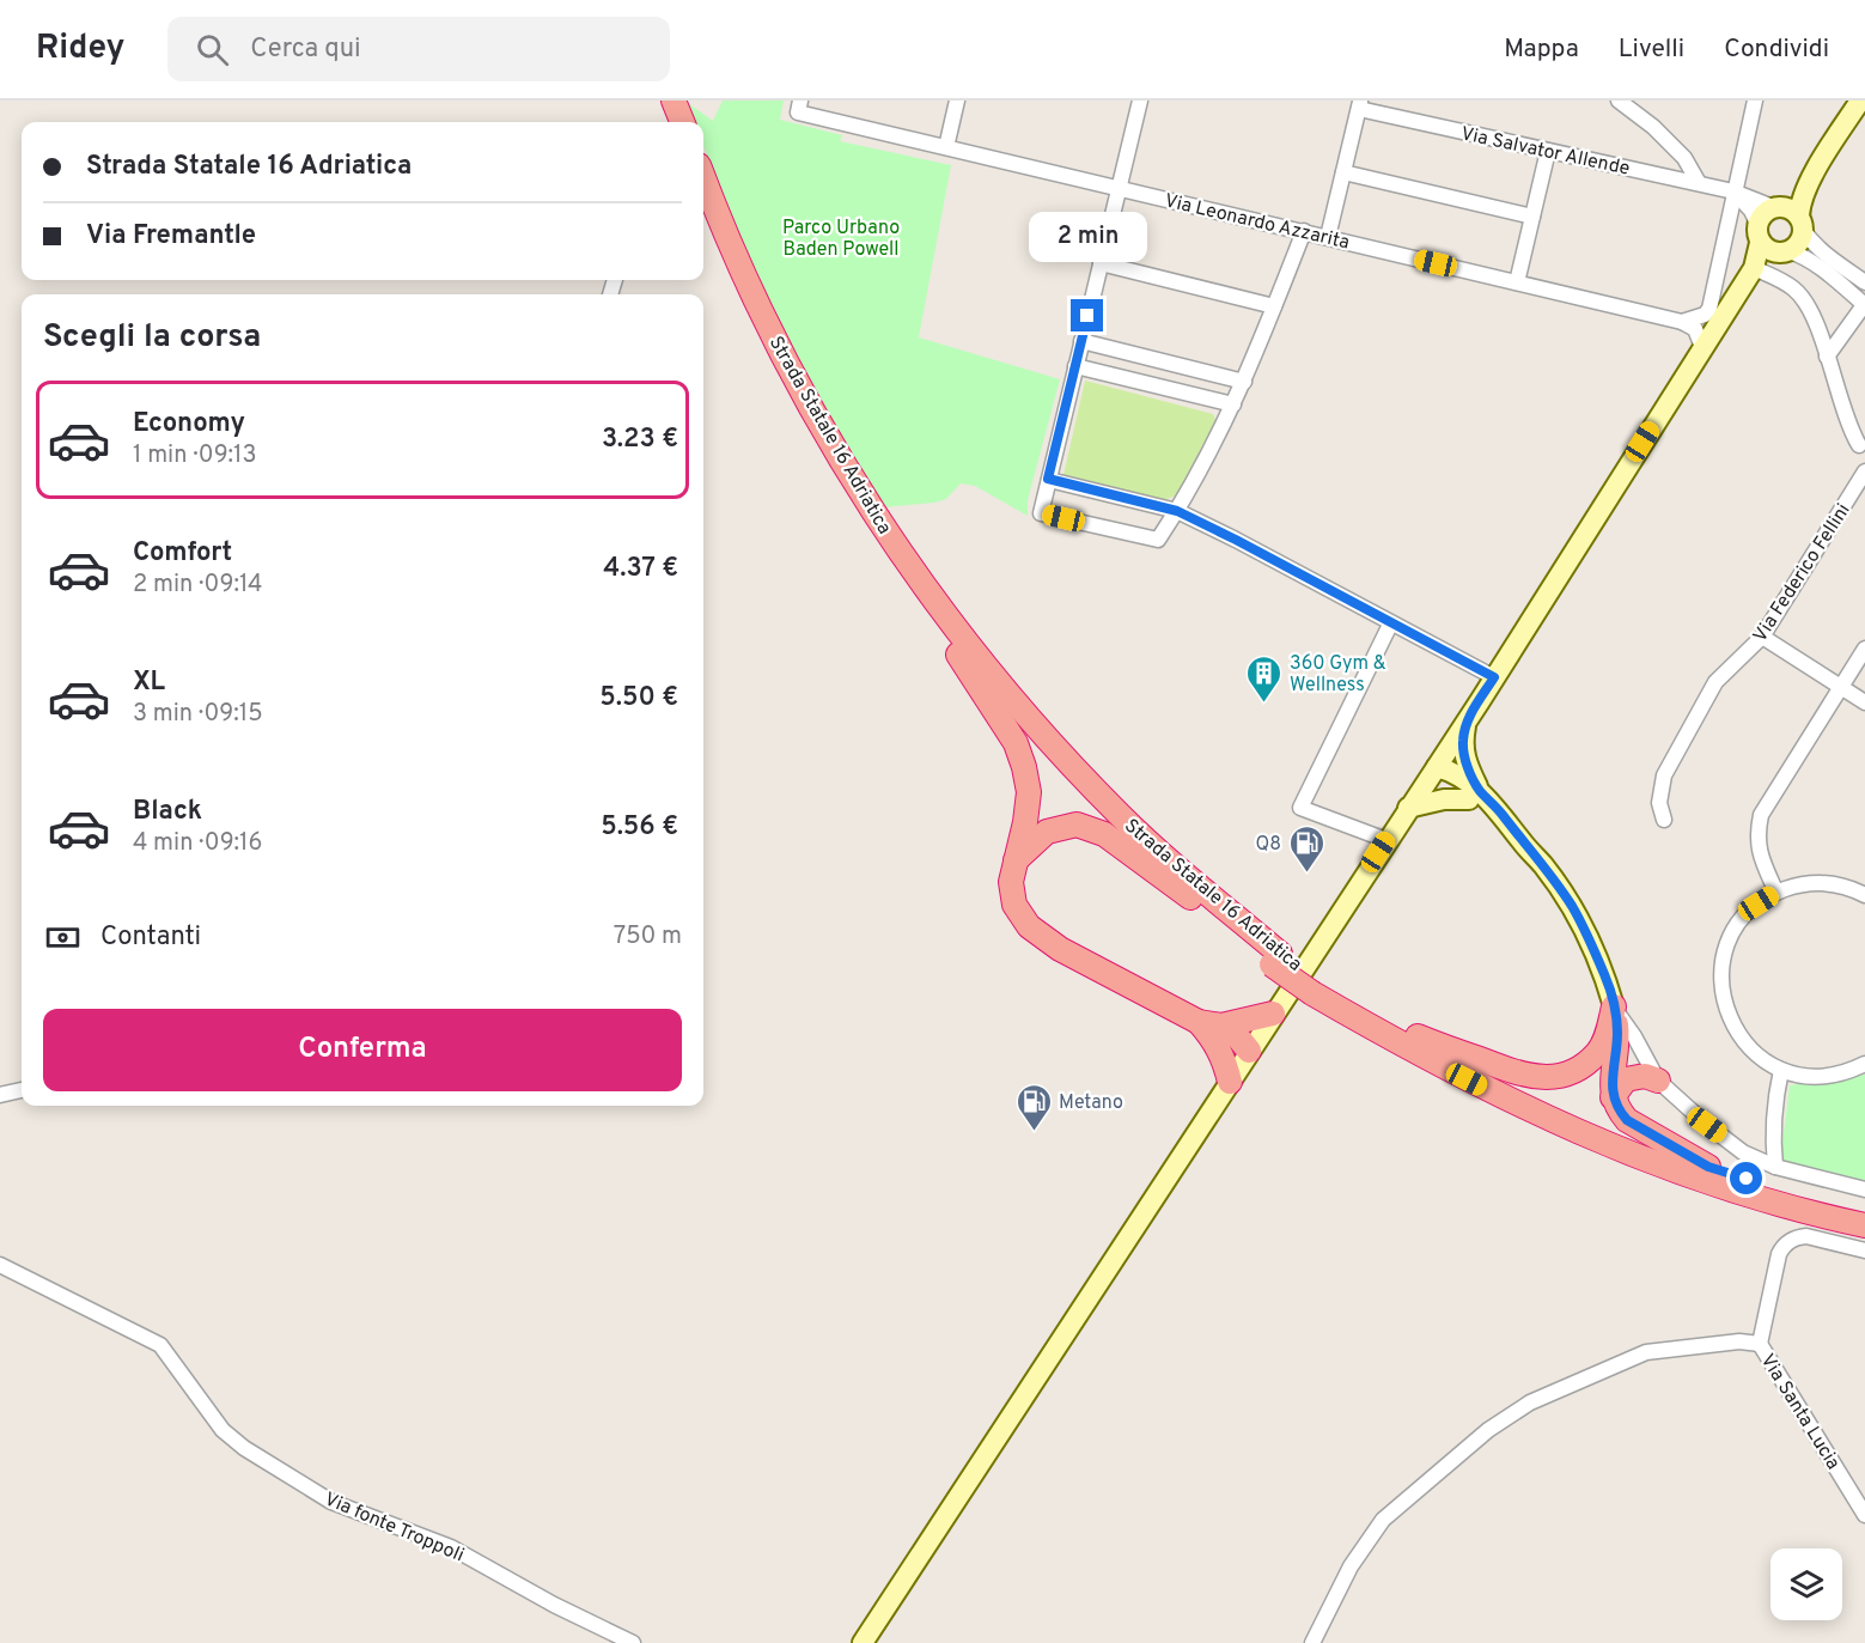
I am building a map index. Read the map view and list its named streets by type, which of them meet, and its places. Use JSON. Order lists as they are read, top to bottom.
{
  "streets": {
    "highway": ["Strada Statale 16 Adriatica"],
    "street": [
      "Via Salvator Allende",
      "Via Leonardo Azzarita",
      "Via Federico Fellini",
      "Via Santa Lucia",
      "Via fonte Troppoli"
    ]
  },
  "parks": ["Parco Urbano Baden Powell"],
  "places": {
    "building": ["360 Gym & Wellness"],
    "fuel station": ["Q8", "Metano"]
  },
  "page": {
    "header": "Ridey",
    "search": "Cerca qui",
    "nav": ["Mappa", "Livelli", "Condividi"],
    "banner": ["Strada Statale 16 Adriatica", "Via Fremantle"],
    "bubble": "2 min",
    "heading": "Scegli la corsa",
    "list": [
      {
        "name": "Economy",
        "note": "1 min · 09:13",
        "value": "3.23 €"
      },
      {
        "name": "Comfort",
        "note": "2 min · 09:14",
        "value": "4.37 €"
      },
      {
        "name": "XL",
        "note": "3 min · 09:15",
        "value": "5.50 €"
      },
      {
        "name": "Black",
        "note": "4 min · 09:16",
        "value": "5.56 €"
      }
    ],
    "pay": ["Contanti", "750 m"],
    "buttons": "Conferma"
  }
}
